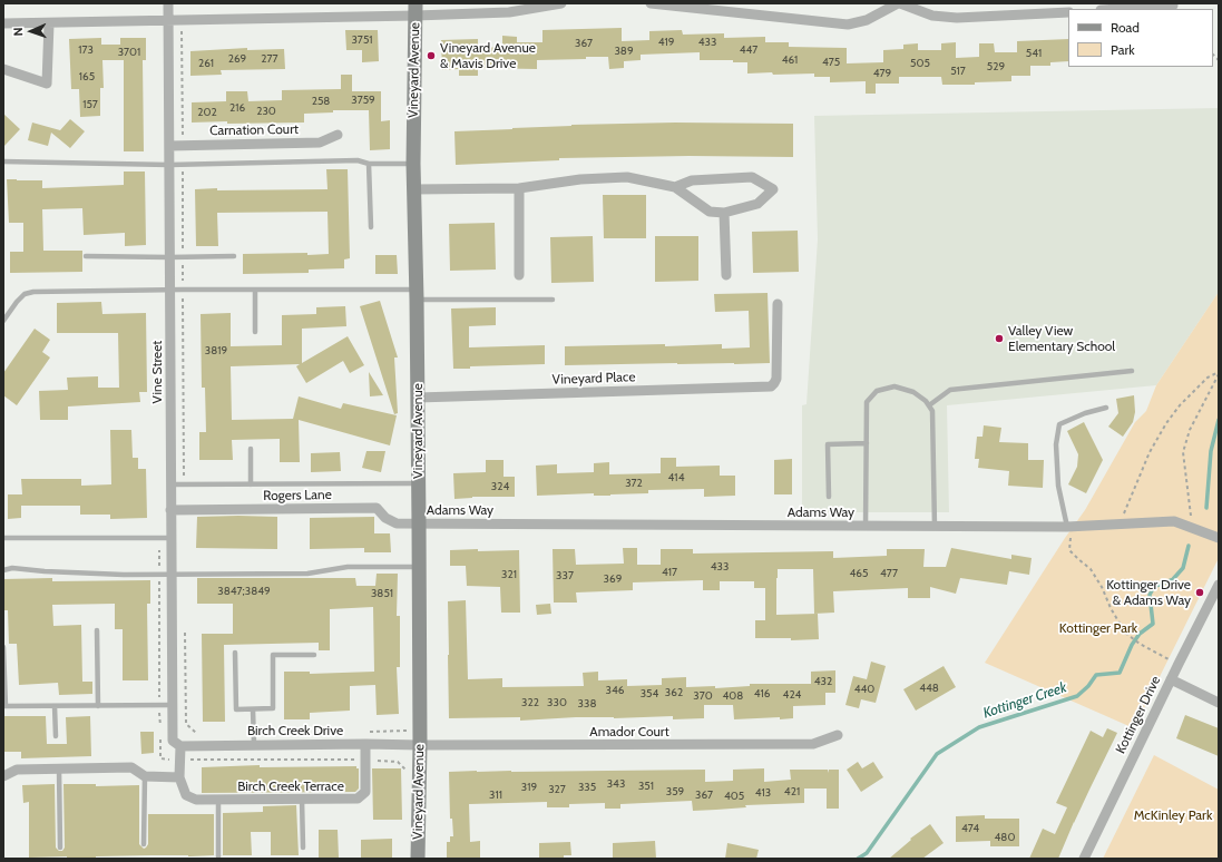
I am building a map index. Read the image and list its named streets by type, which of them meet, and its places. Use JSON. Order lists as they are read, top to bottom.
{
  "streets": {
    "street": [
      "Vineyard Avenue",
      "Carnation Court",
      "Vine Street",
      "Vineyard Place",
      "Rogers Lane",
      "Adams Way",
      "Kottinger Drive",
      "Birch Creek Drive",
      "Amador Court",
      "Birch Creek Terrace"
    ]
  },
  "crossings": [
    ["Vineyard Avenue", "Vineyard Place"],
    ["Vineyard Avenue", "Rogers Lane"],
    ["Vineyard Avenue", "Adams Way"],
    ["Vineyard Avenue", "Birch Creek Drive"],
    ["Vineyard Avenue", "Amador Court"],
    ["Carnation Court", "Vine Street"],
    ["Vine Street", "Rogers Lane"],
    ["Vine Street", "Birch Creek Drive"],
    ["Vine Street", "Birch Creek Terrace"],
    ["Rogers Lane", "Adams Way"],
    ["Birch Creek Drive", "Amador Court"],
    ["Birch Creek Drive", "Birch Creek Terrace"]
  ],
  "water": ["Kottinger Creek"],
  "parks": ["Kottinger Park", "McKinley Park"],
  "places": ["Vineyard Avenue & Mavis Drive", "Valley View Elementary School", "Kottinger Drive & Adams Way"],
  "house_numbers": [
    "3751",
    "419",
    "433",
    "367",
    "173",
    "447",
    "389",
    "3701",
    "541",
    "269",
    "277",
    "461",
    "475",
    "261",
    "505",
    "529",
    "517",
    "479",
    "165",
    "3759",
    "258",
    "157",
    "216",
    "230",
    "202",
    "3819",
    "414",
    "372",
    "324",
    "433",
    "417",
    "465",
    "477",
    "321",
    "337",
    "369",
    "3847;3849",
    "3851",
    "432",
    "448",
    "440",
    "346",
    "362",
    "354",
    "416",
    "424",
    "370",
    "408",
    "322",
    "330",
    "338",
    "343",
    "351",
    "319",
    "335",
    "327",
    "359",
    "421",
    "413",
    "311",
    "367",
    "405",
    "474",
    "480"
  ],
  "legend": ["Road", "Park"],
  "north": "left"
}
